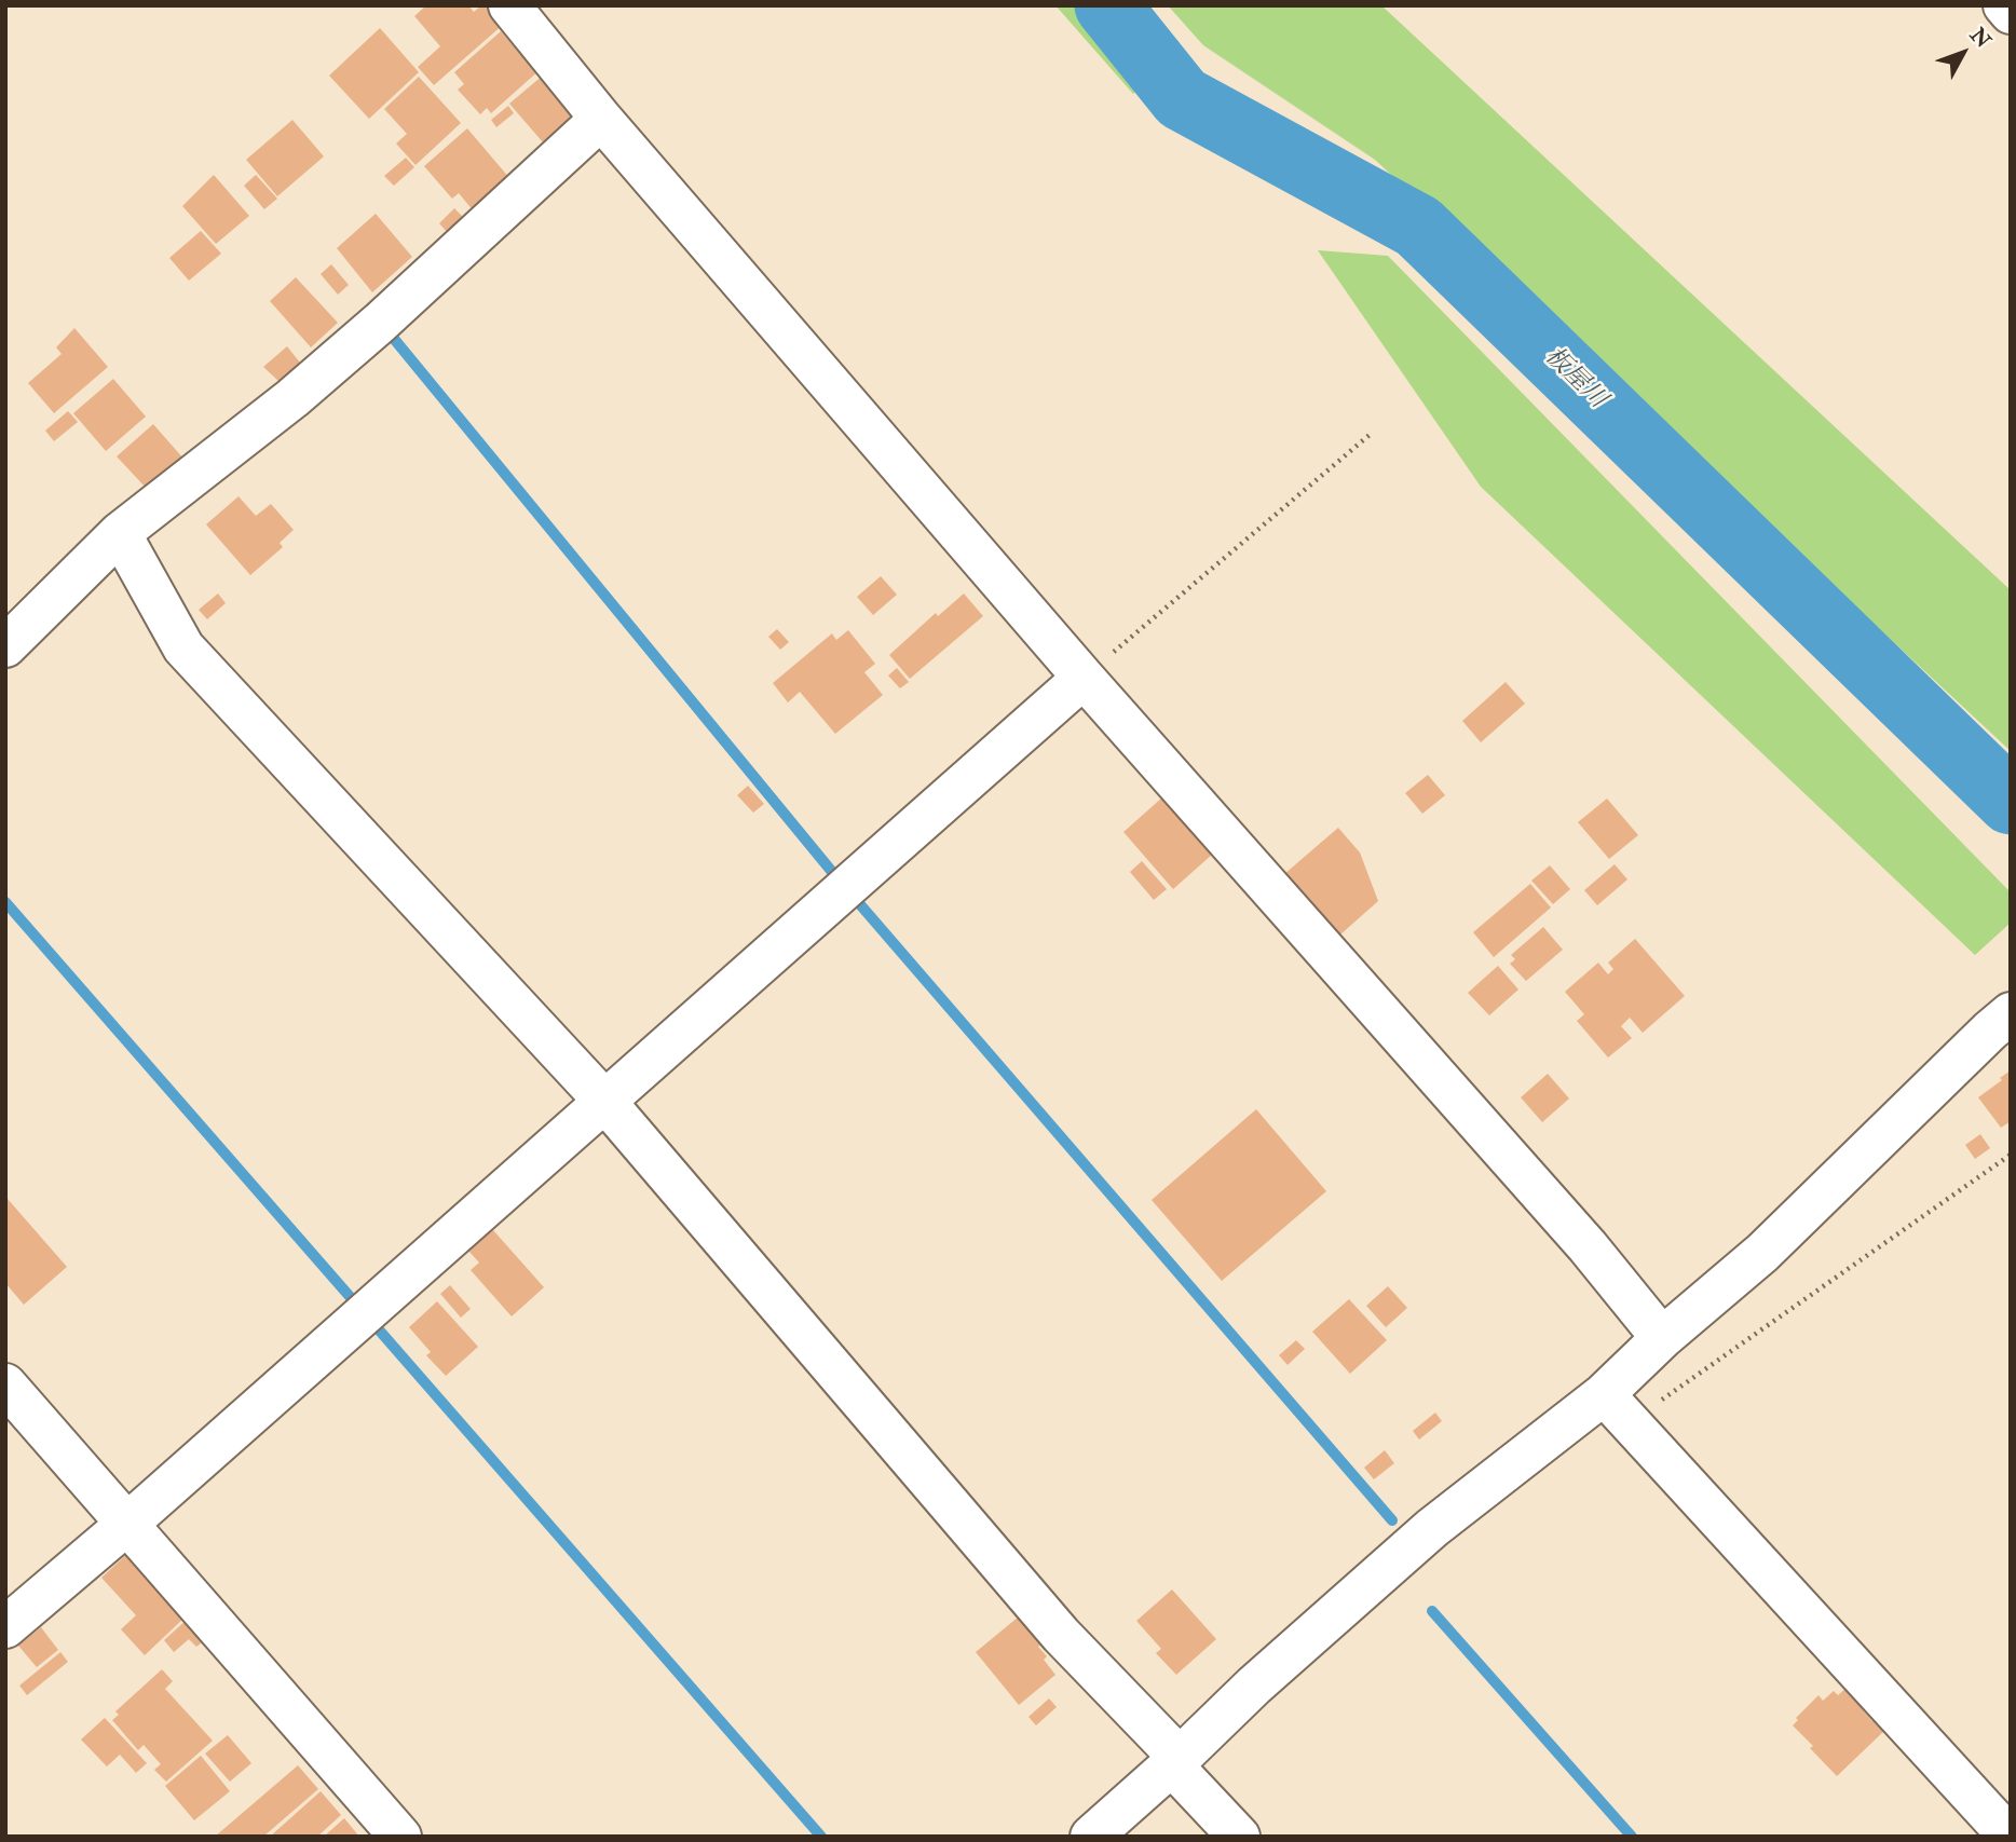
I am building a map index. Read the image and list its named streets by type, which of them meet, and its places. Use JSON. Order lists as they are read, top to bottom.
{
  "water": ["板屋川"],
  "north": "top right"
}
